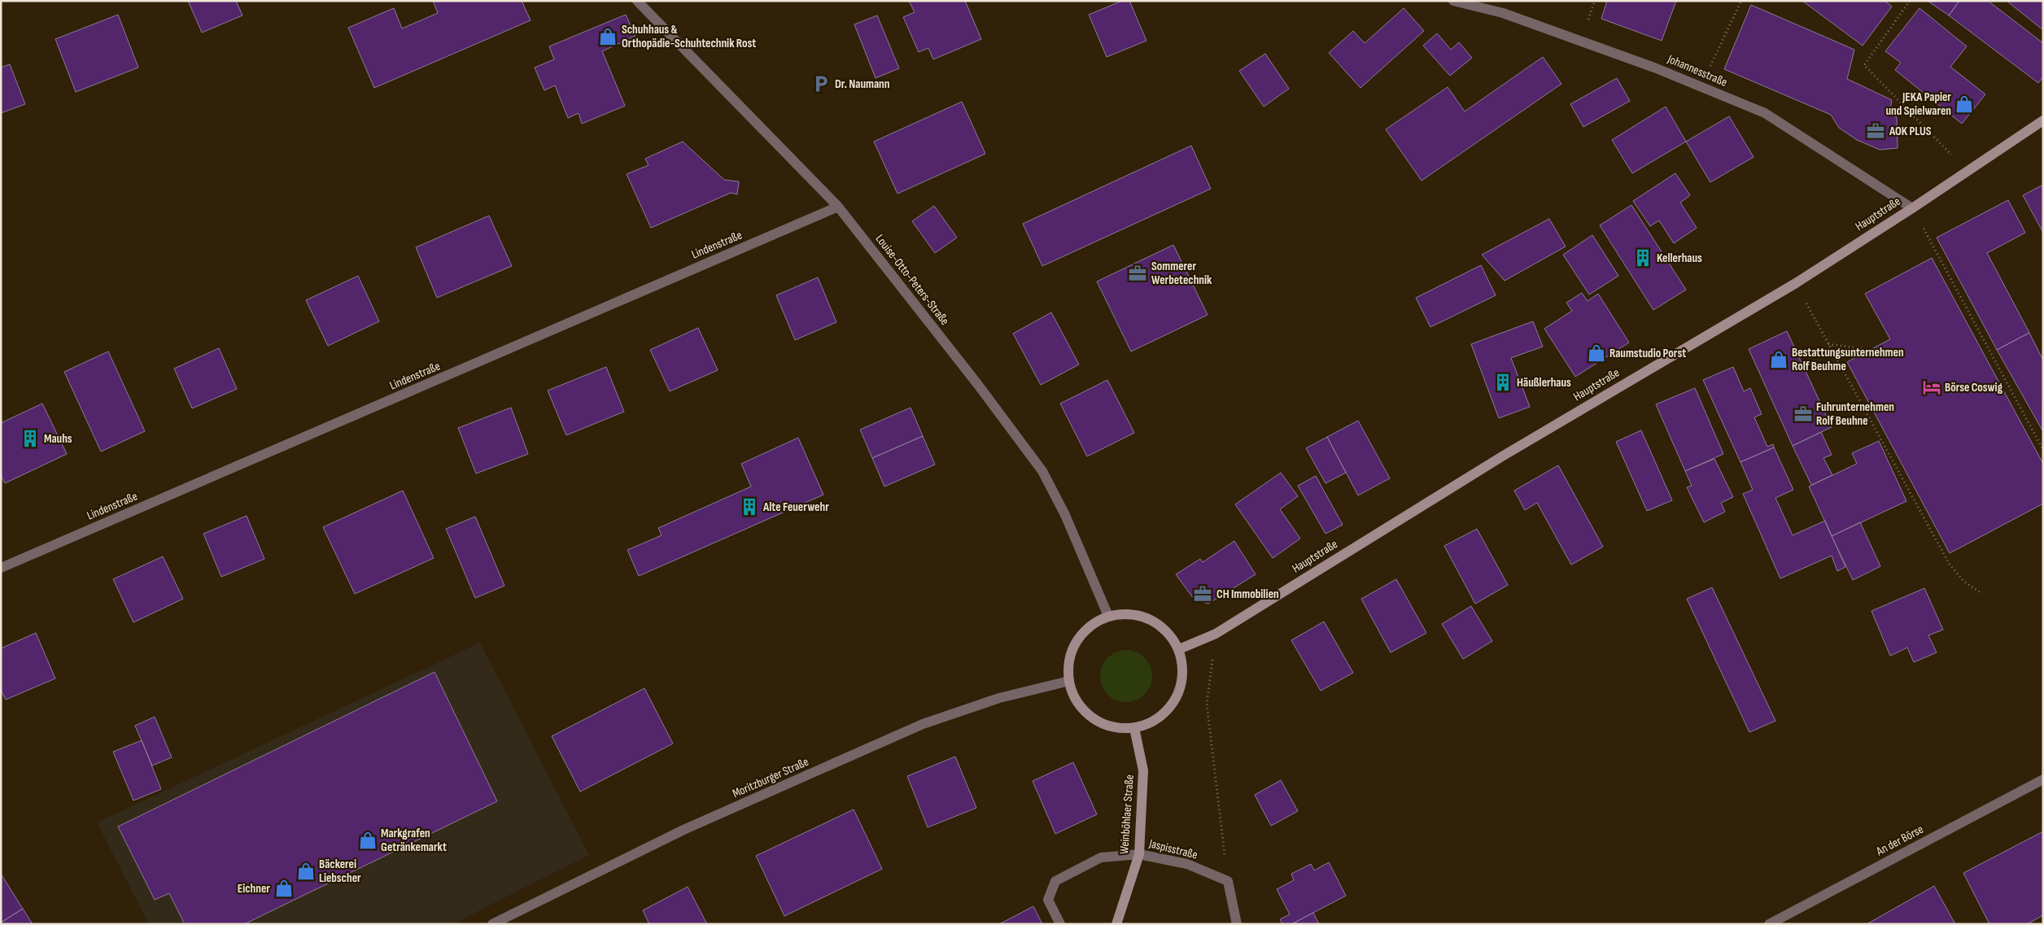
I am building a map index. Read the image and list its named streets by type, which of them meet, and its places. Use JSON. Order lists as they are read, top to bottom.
{
  "streets": {
    "main road": ["Hauptstraße", "Weinböhlaer Straße"],
    "street": [
      "Johannesstraße",
      "Lindenstraße",
      "Louise-Otto-Peters-Straße",
      "Moritzburger Straße",
      "An der Börse",
      "Jaspisstraße"
    ]
  },
  "crossings": [
    ["Johannesstraße", "Hauptstraße"],
    ["Hauptstraße", "Louise-Otto-Peters-Straße"],
    ["Hauptstraße", "Moritzburger Straße"],
    ["Hauptstraße", "Weinböhlaer Straße"],
    ["Lindenstraße", "Louise-Otto-Peters-Straße"],
    ["Louise-Otto-Peters-Straße", "Moritzburger Straße"],
    ["Louise-Otto-Peters-Straße", "Weinböhlaer Straße"],
    ["Moritzburger Straße", "Weinböhlaer Straße"],
    ["Weinböhlaer Straße", "Jaspisstraße"]
  ],
  "places": {
    "shop": [
      "Schuhhaus & Orthopädie-Schuhtechnik Rost",
      "JEKA Papier und Spielwaren",
      "Raumstudio Porst",
      "Bestattungsunternehmen Rolf Beuhme",
      "Markgrafen Getränkemarkt",
      "Bäckerei Liebscher",
      "Eichner"
    ],
    "parking": ["Dr. Naumann"],
    "office": [
      "AOK PLUS",
      "Sommerer Werbetechnik",
      "Fuhrunternehmen Rolf Beuhne",
      "CH Immobilien"
    ],
    "building": [
      "Kellerhaus",
      "Häußlerhaus",
      "Mauhs",
      "Alte Feuerwehr"
    ],
    "hotel": ["Börse Coswig"]
  }
}
